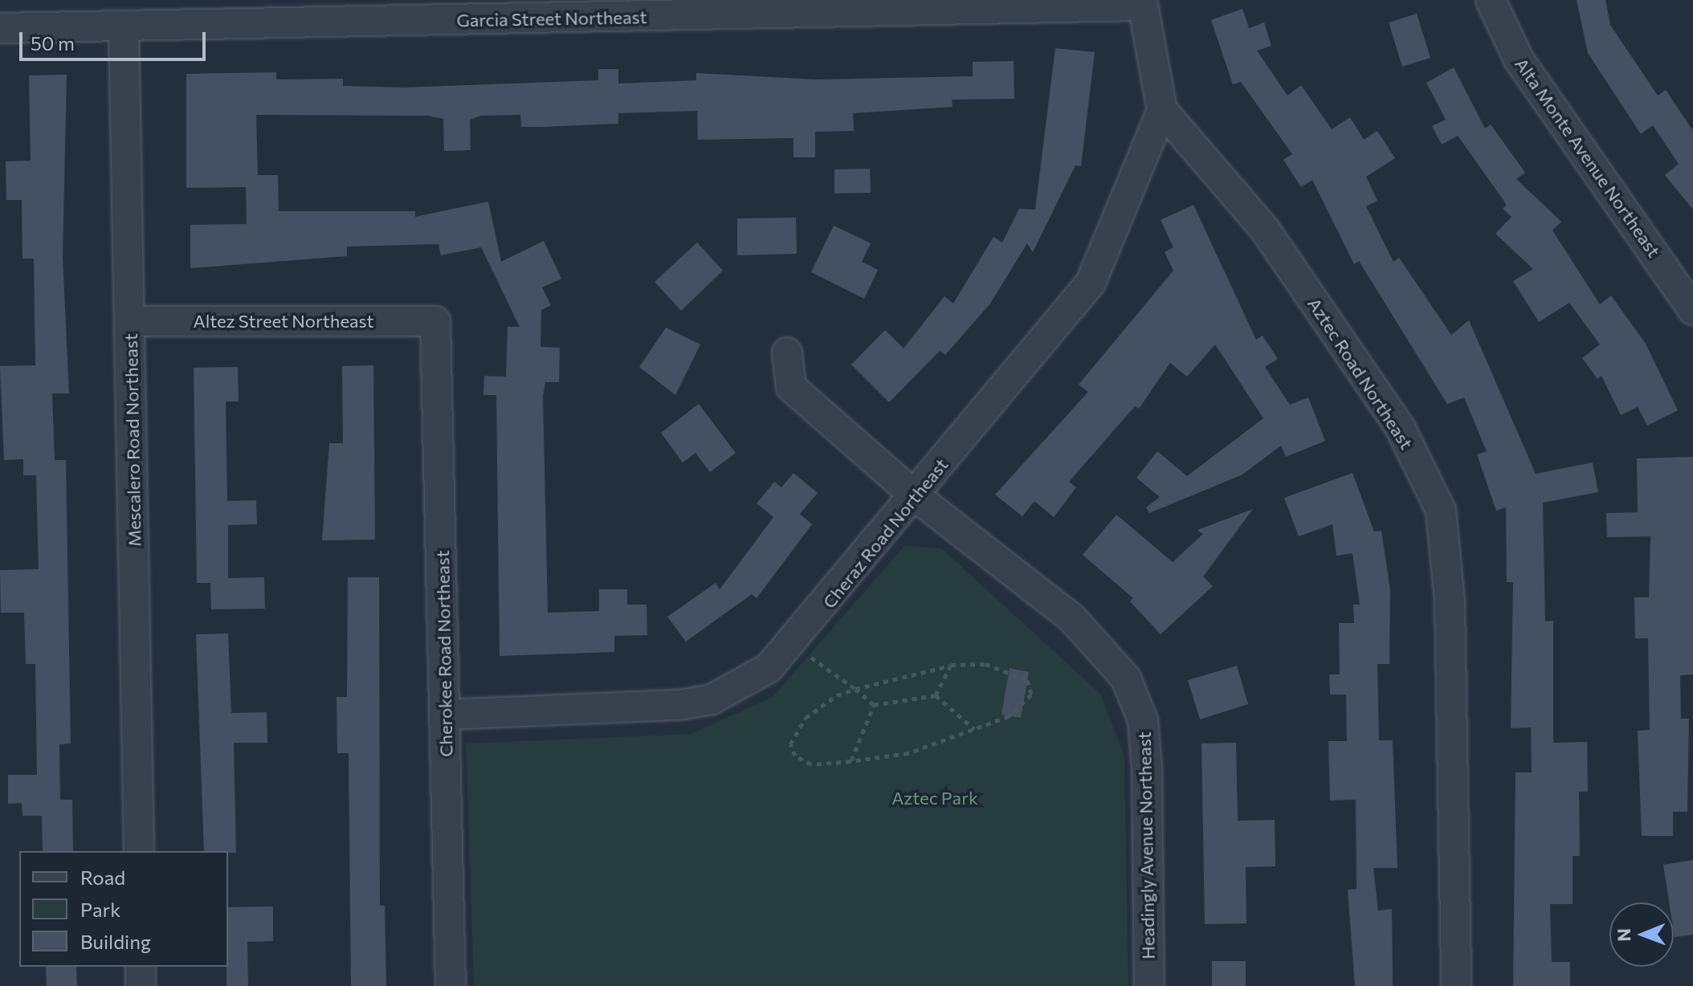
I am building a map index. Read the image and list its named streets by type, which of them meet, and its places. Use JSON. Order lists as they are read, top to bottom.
{
  "streets": {
    "street": [
      "Garcia Street Northeast",
      "Alta Monte Avenue Northeast",
      "Altez Street Northeast",
      "Aztec Road Northeast",
      "Mescalero Road Northeast",
      "Cheraz Road Northeast",
      "Cherokee Road Northeast",
      "Headingly Avenue Northeast"
    ]
  },
  "crossings": [
    ["Garcia Street Northeast", "Aztec Road Northeast"],
    ["Garcia Street Northeast", "Mescalero Road Northeast"],
    ["Altez Street Northeast", "Mescalero Road Northeast"],
    ["Altez Street Northeast", "Cherokee Road Northeast"],
    ["Aztec Road Northeast", "Cheraz Road Northeast"],
    ["Cheraz Road Northeast", "Cherokee Road Northeast"],
    ["Cheraz Road Northeast", "Headingly Avenue Northeast"]
  ],
  "parks": ["Aztec Park"],
  "legend": ["Road", "Park", "Building"],
  "scale_bar": "50 m",
  "north": "left"
}
